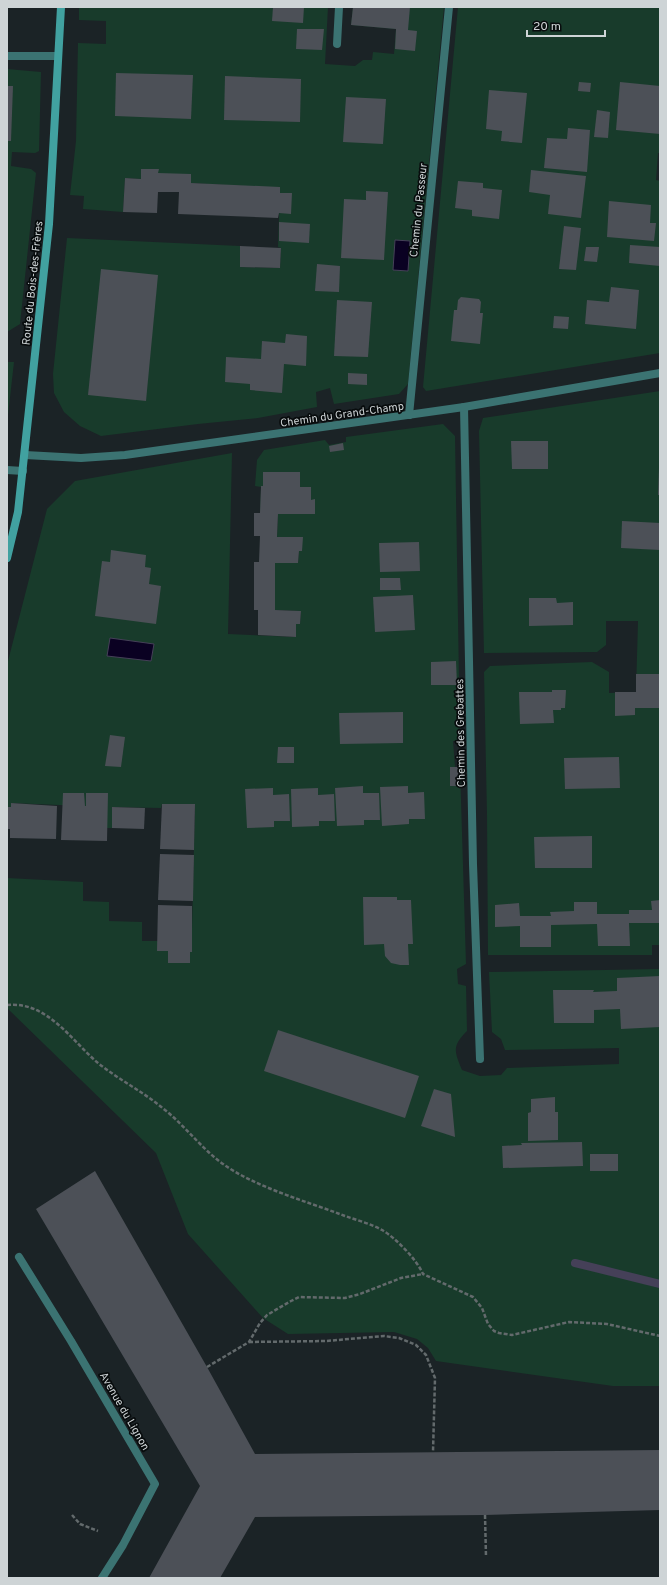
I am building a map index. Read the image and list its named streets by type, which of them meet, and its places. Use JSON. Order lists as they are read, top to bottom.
{
  "streets": {
    "street": [
      "Chemin du Passeur",
      "Route du Bois-des-Frères",
      "Chemin du Grand-Champ",
      "Chemin des Grebattes",
      "Avenue du Lignon"
    ]
  },
  "crossings": [
    ["Chemin du Passeur", "Chemin du Grand-Champ"],
    ["Route du Bois-des-Frères", "Chemin du Grand-Champ"],
    ["Chemin du Grand-Champ", "Chemin des Grebattes"]
  ],
  "scale_bar": "20 m"
}
